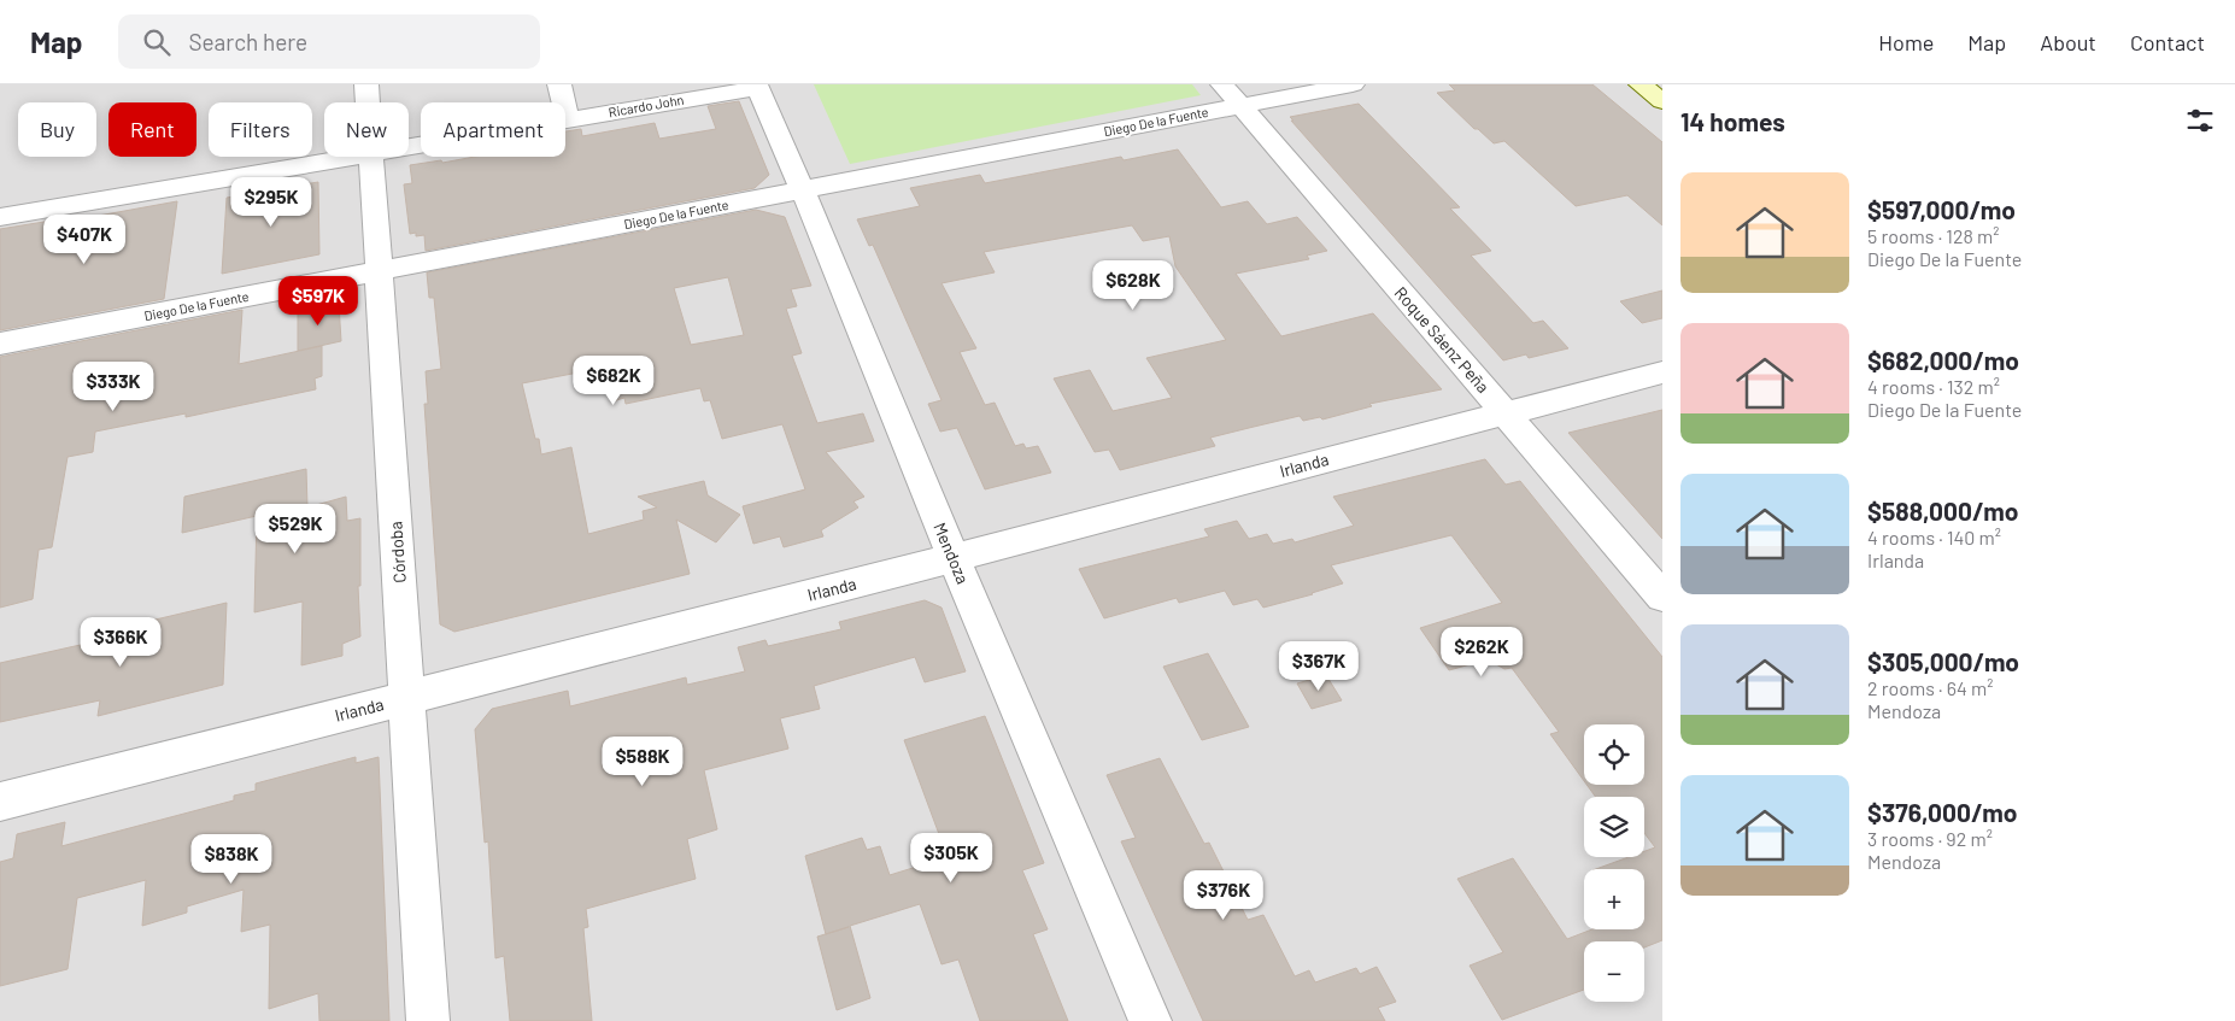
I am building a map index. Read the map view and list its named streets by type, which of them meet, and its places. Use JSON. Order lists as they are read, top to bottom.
{
  "streets": {
    "street": [
      "Ricardo John",
      "Diego De la Fuente",
      "Roque Sáenz Peña",
      "Irlanda",
      "Córdoba",
      "Mendoza"
    ]
  },
  "crossings": [
    ["Ricardo John", "Mendoza"],
    ["Diego De la Fuente", "Roque Sáenz Peña"],
    ["Diego De la Fuente", "Córdoba"],
    ["Diego De la Fuente", "Mendoza"],
    ["Roque Sáenz Peña", "Irlanda"],
    ["Irlanda", "Córdoba"],
    ["Irlanda", "Mendoza"]
  ],
  "page": {
    "header": "Map",
    "search": "Search here",
    "nav": [
      "Home",
      "Map",
      "About",
      "Contact"
    ],
    "heading": "14 homes",
    "chip": [
      "Buy",
      "Rent",
      "Filters",
      "New",
      "Apartment"
    ],
    "list": [
      {
        "name": "$597,000/mo",
        "note": "5 rooms · 128 m² · Diego De la Fuente"
      },
      {
        "name": "$682,000/mo",
        "note": "4 rooms · 132 m² · Diego De la Fuente"
      },
      {
        "name": "$588,000/mo",
        "note": "4 rooms · 140 m² · Irlanda"
      },
      {
        "name": "$305,000/mo",
        "note": "2 rooms · 64 m² · Mendoza"
      },
      {
        "name": "$376,000/mo",
        "note": "3 rooms · 92 m² · Mendoza"
      }
    ],
    "price": [
      "$295K",
      "$407K",
      "$628K",
      "$597K",
      "$682K",
      "$333K",
      "$529K",
      "$366K",
      "$262K",
      "$367K",
      "$588K",
      "$305K",
      "$838K",
      "$376K"
    ],
    "map_buttons": ["+", "−"]
  }
}
